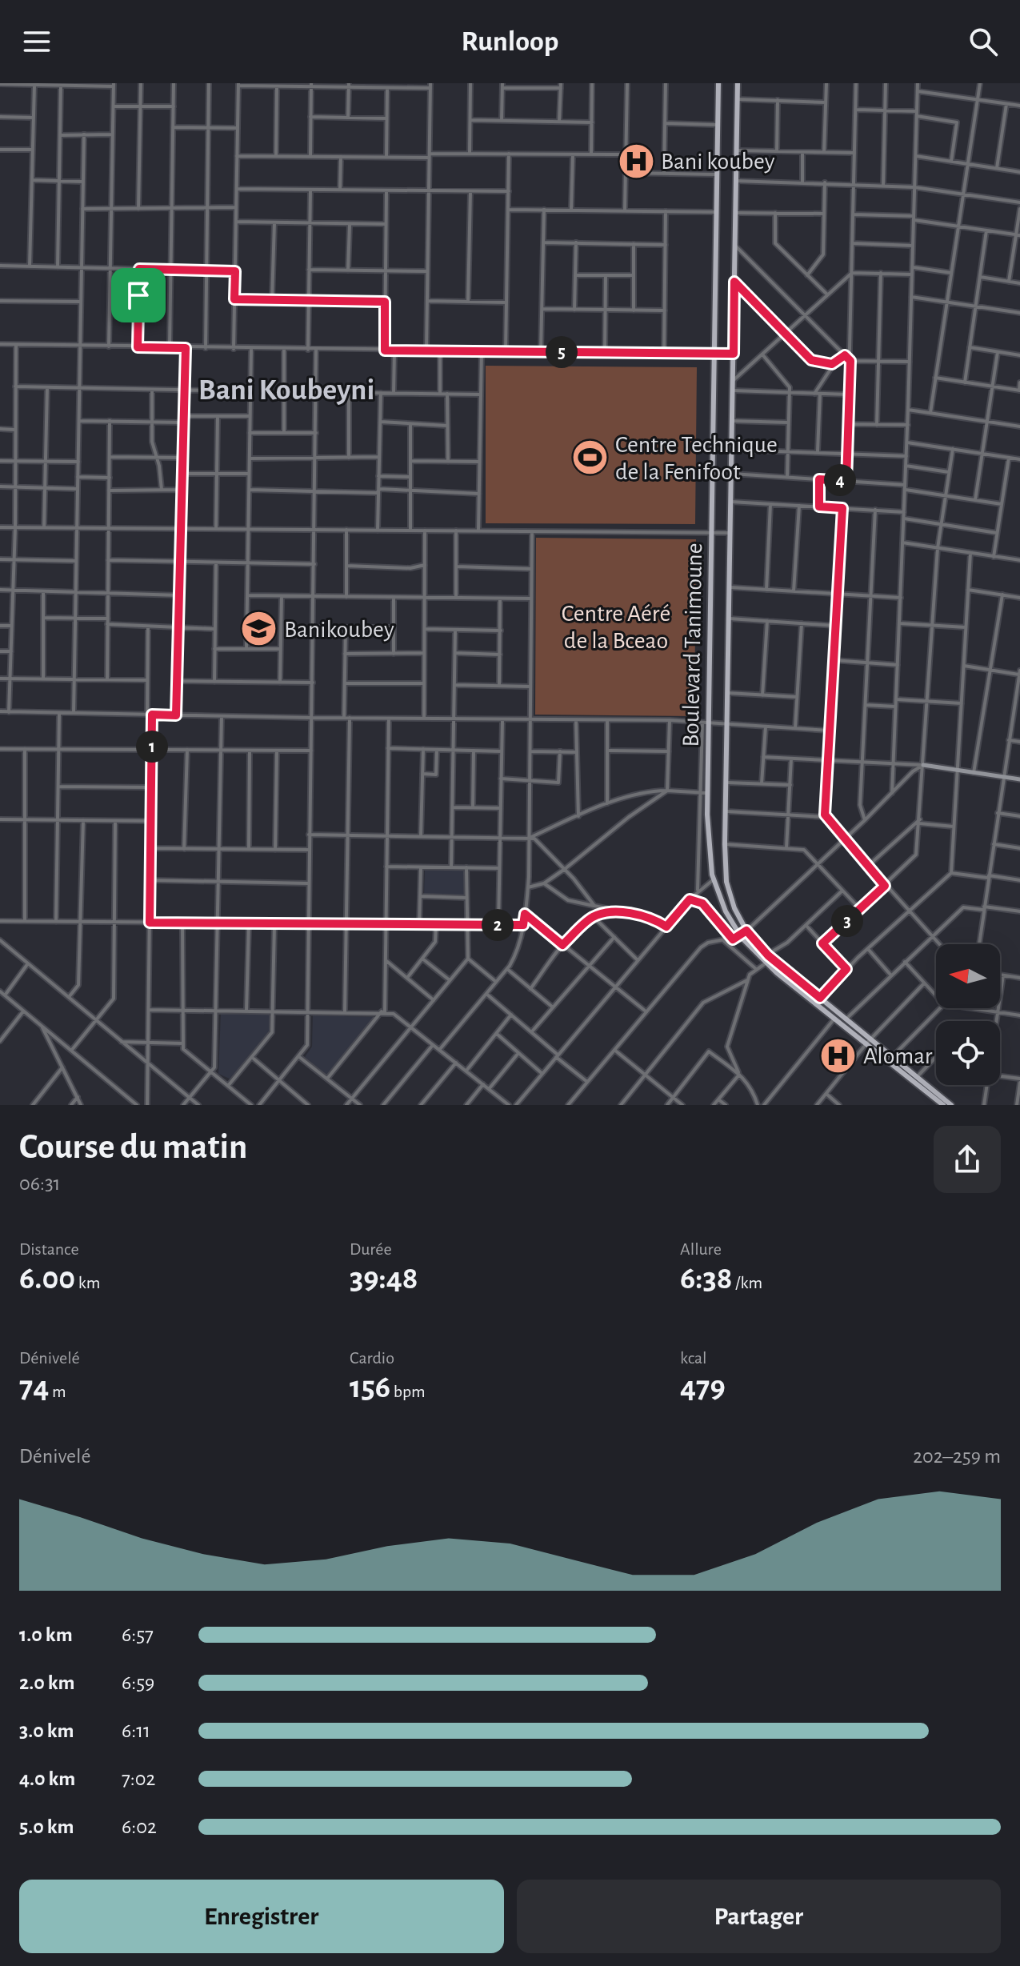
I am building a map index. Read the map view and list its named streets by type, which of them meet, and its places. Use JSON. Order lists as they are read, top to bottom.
{
  "streets": {
    "main road": ["Boulevard Tanimoune"]
  },
  "districts": ["Bani Koubeyni"],
  "parks": ["Centre Aéré de la Bceao"],
  "places": {
    "hospital": ["Bani koubey", "Alomar"],
    "sports": ["Centre Technique de la Fenifoot"],
    "school or university": ["Banikoubey"]
  },
  "north": "left",
  "page": {
    "header": "Runloop",
    "pins": [
      "5",
      "4",
      "1",
      "3",
      "2"
    ],
    "heading": ["Course du matin", "06:31"],
    "stats": [
      ["Distance", "6.00 km"],
      ["Durée", "39:48"],
      ["Allure", "6:38 /km"],
      ["Dénivelé", "74 m"],
      ["Cardio", "156 bpm"],
      ["kcal", "479"]
    ],
    "chart": ["Dénivelé", "202–259 m"],
    "list": [
      {
        "name": "1.0 km",
        "note": "6:57"
      },
      {
        "name": "2.0 km",
        "note": "6:59"
      },
      {
        "name": "3.0 km",
        "note": "6:11"
      },
      {
        "name": "4.0 km",
        "note": "7:02"
      },
      {
        "name": "5.0 km",
        "note": "6:02"
      }
    ],
    "buttons": ["Enregistrer", "Partager"]
  }
}
